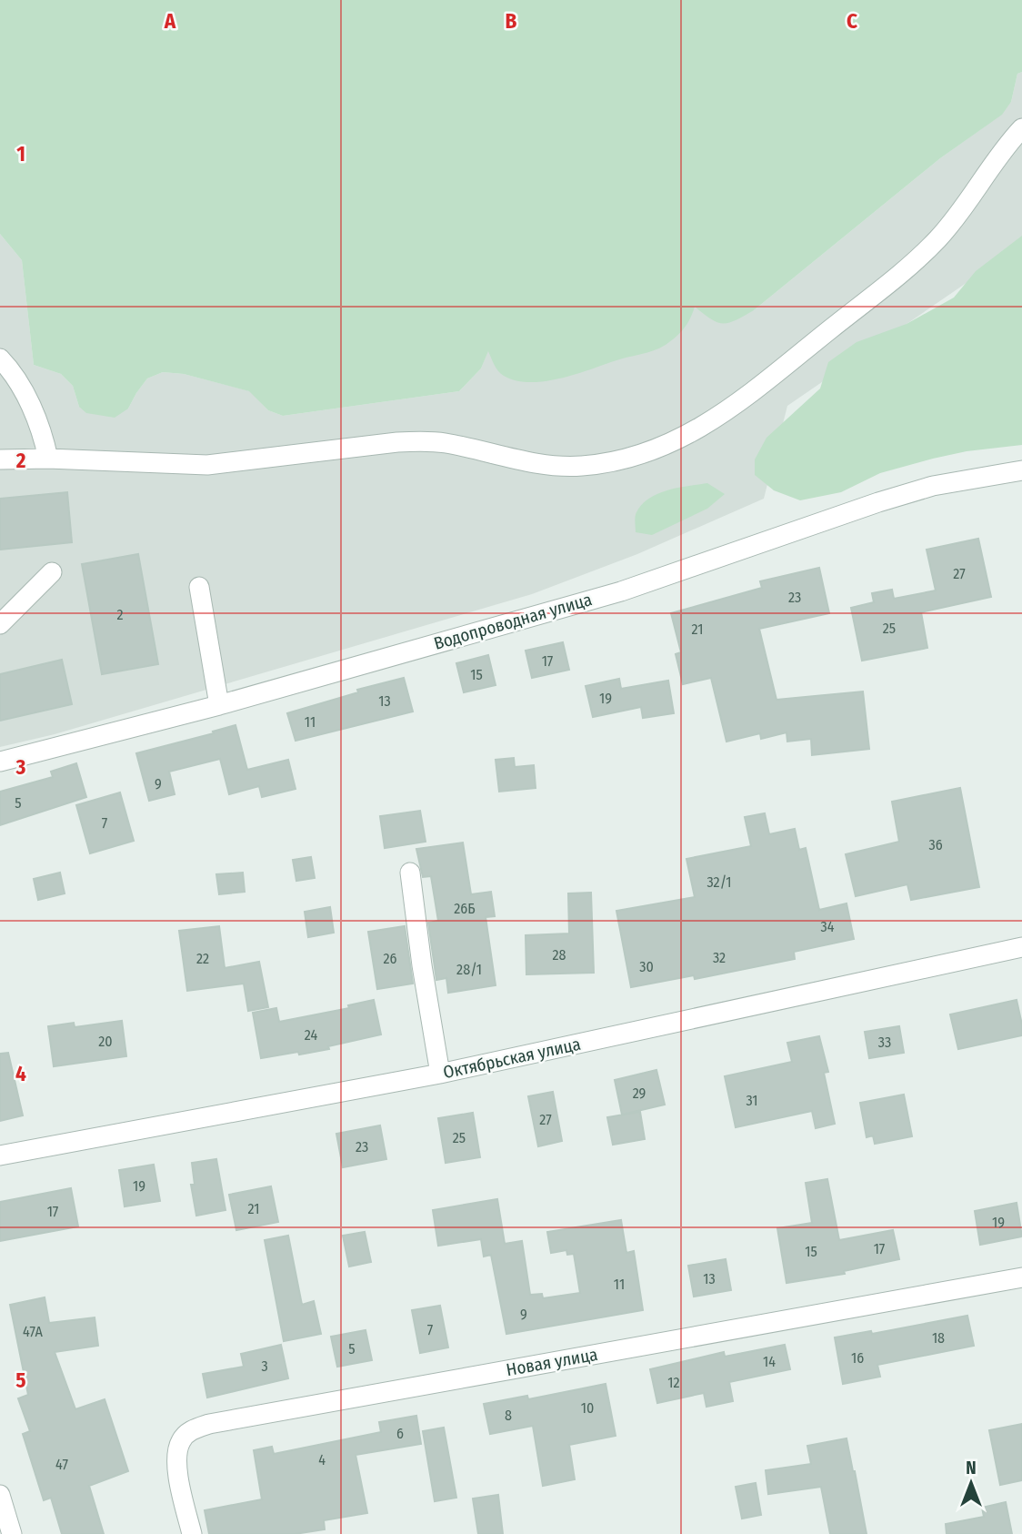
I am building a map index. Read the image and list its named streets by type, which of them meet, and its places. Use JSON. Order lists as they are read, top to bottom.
{
  "streets": {
    "street": ["Водопроводная улица", "Октябрьская улица", "Новая улица"]
  },
  "house_numbers": [
    "27",
    "23",
    "2",
    "25",
    "21",
    "17",
    "15",
    "19",
    "13",
    "11",
    "9",
    "5",
    "7",
    "36",
    "32/1",
    "26Б",
    "34",
    "28",
    "32",
    "22",
    "26",
    "30",
    "28/1",
    "24",
    "20",
    "33",
    "29",
    "31",
    "27",
    "25",
    "23",
    "19",
    "21",
    "17",
    "19",
    "17",
    "15",
    "13",
    "11",
    "9",
    "7",
    "47А",
    "18",
    "5",
    "16",
    "14",
    "3",
    "12",
    "10",
    "8",
    "6",
    "4",
    "47"
  ],
  "north": "top",
  "grid": {
    "columns": ["A", "B", "C"],
    "rows": [
      "1",
      "2",
      "3",
      "4",
      "5"
    ]
  }
}
